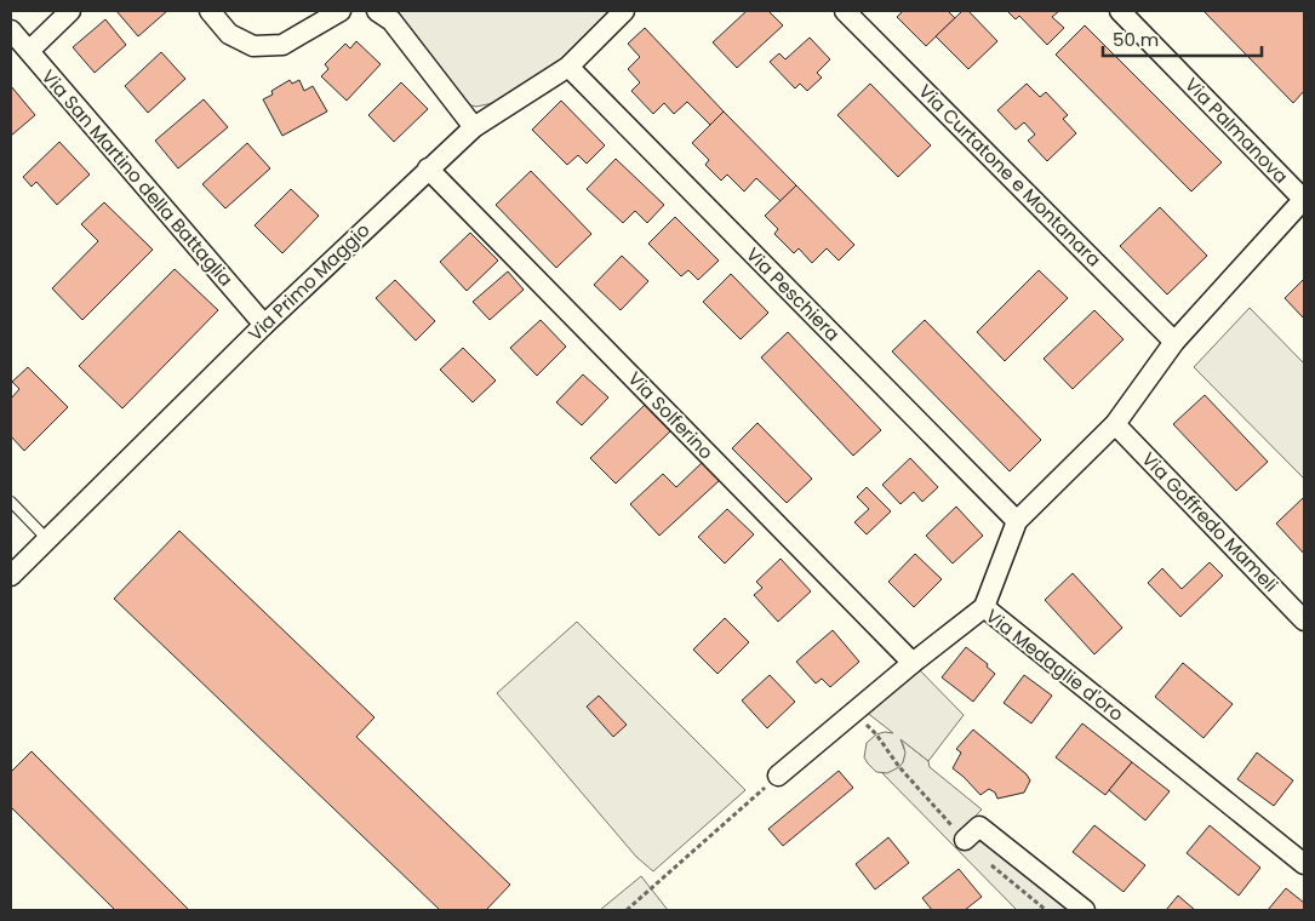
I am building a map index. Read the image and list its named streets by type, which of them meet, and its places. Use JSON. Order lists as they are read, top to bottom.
{
  "streets": {
    "street": [
      "Via Palmanova",
      "Via Curtatone e Montanara",
      "Via San Martino della Battaglia",
      "Via Primo Maggio",
      "Via Peschiera",
      "Via Solferino",
      "Via Goffredo Mameli",
      "Via Medaglie d'oro"
    ]
  },
  "crossings": [
    ["Via San Martino della Battaglia", "Via Primo Maggio"],
    ["Via Primo Maggio", "Via Peschiera"],
    ["Via Primo Maggio", "Via Solferino"],
    ["Via Solferino", "Via Medaglie d'oro"]
  ],
  "scale_bar": "50 m"
}
